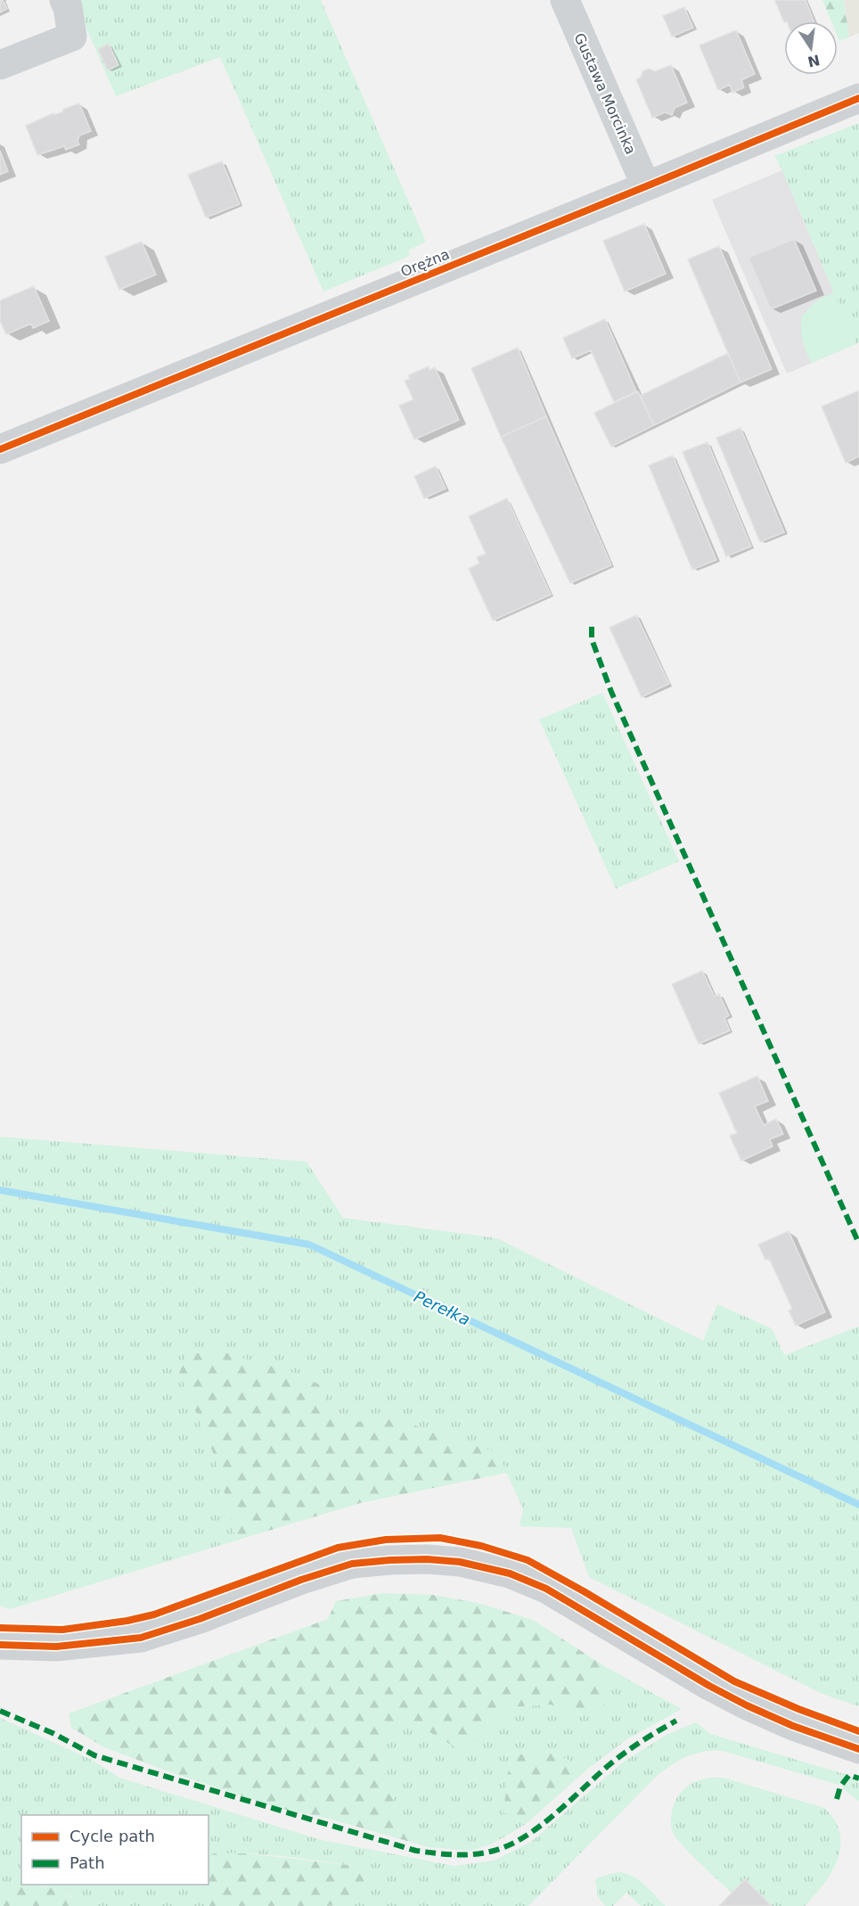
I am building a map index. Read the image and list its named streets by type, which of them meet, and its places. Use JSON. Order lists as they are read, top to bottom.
{
  "streets": {
    "street": ["Gustawa Morcinka", "Orężna"]
  },
  "crossings": [
    ["Gustawa Morcinka", "Orężna"]
  ],
  "water": ["Perełka"],
  "legend": ["Cycle path", "Path"],
  "north": "bottom"
}
